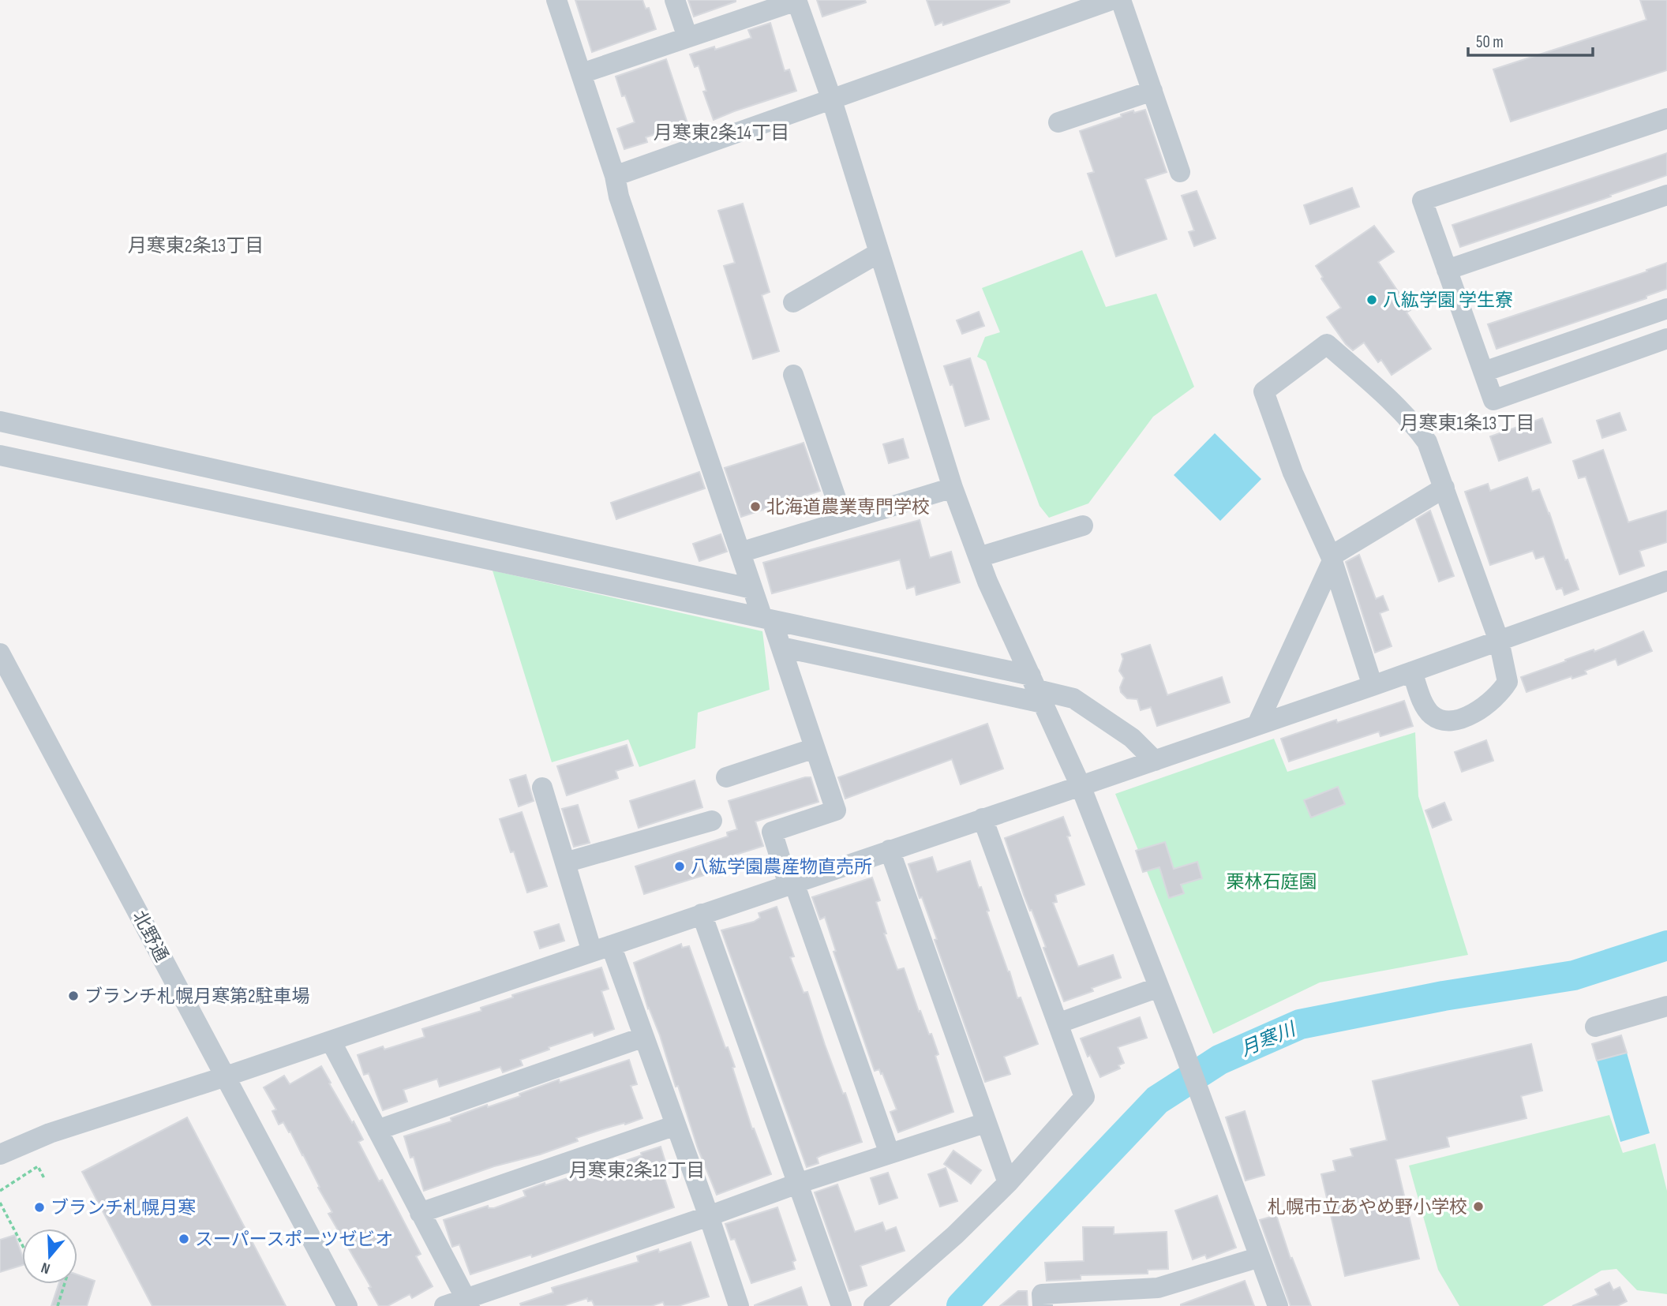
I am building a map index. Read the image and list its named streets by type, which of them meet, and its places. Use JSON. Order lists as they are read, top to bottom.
{
  "streets": {
    "street": ["北野通"]
  },
  "districts": [
    "月寒東2条14丁目",
    "月寒東2条13丁目",
    "月寒東1条13丁目",
    "月寒東2条12丁目"
  ],
  "water": ["月寒川"],
  "parks": ["栗林石庭園"],
  "places": [
    "八紘学園 学生寮",
    "北海道農業専門学校",
    "八紘学園農産物直売所",
    "ブランチ札幌月寒第2駐車場",
    "札幌市立あやめ野小学校",
    "ブランチ札幌月寒",
    "スーパースポーツゼビオ"
  ],
  "scale_bar": "50 m",
  "north": "bottom"
}
